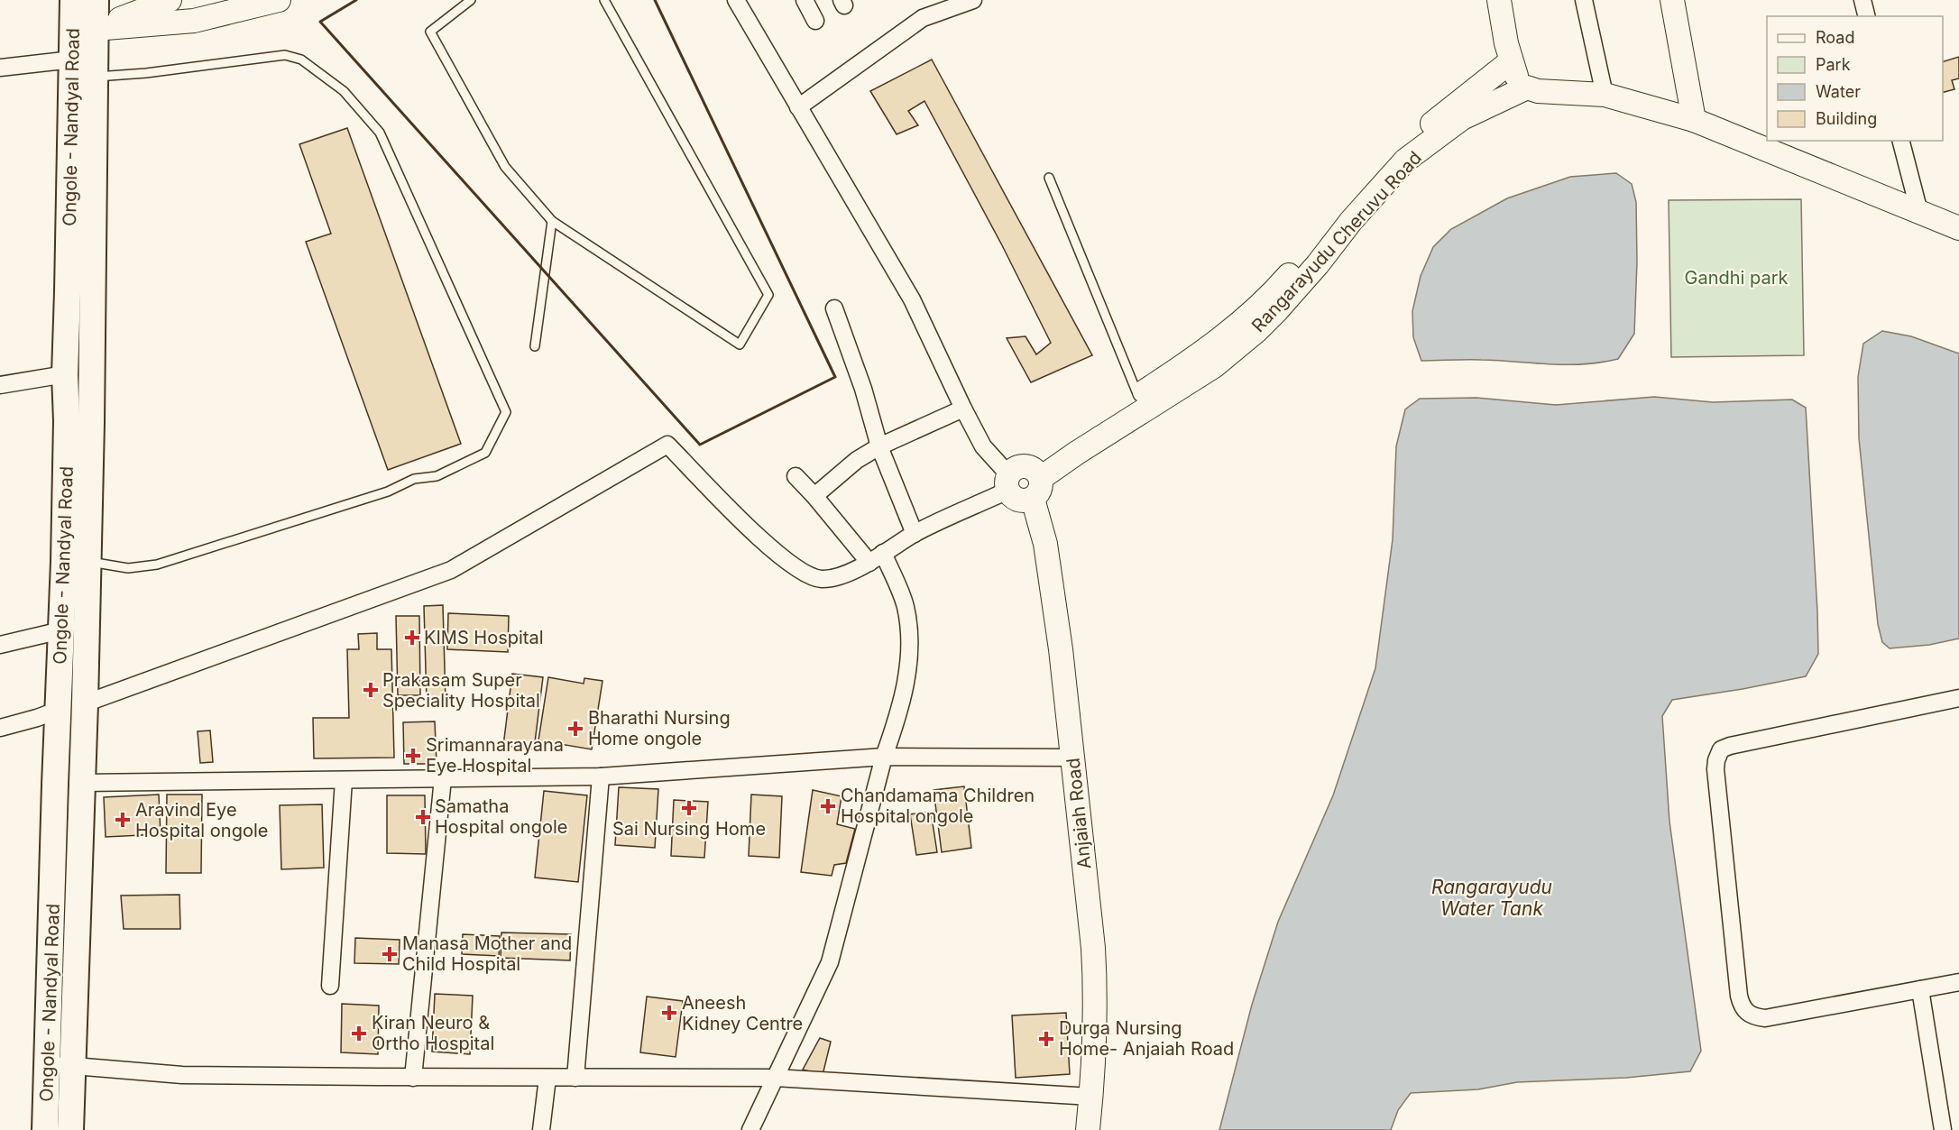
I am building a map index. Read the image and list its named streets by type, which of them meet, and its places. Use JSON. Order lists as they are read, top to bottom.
{
  "streets": {
    "main road": ["Ongole - Nandyal Road"],
    "street": ["Rangarayudu Cheruvu Road", "Anjaiah Road"]
  },
  "crossings": [
    ["Rangarayudu Cheruvu Road", "Anjaiah Road"]
  ],
  "water": ["Rangarayudu Water Tank"],
  "parks": ["Gandhi park"],
  "places": {
    "health": [
      "KIMS Hospital",
      "Prakasam Super Speciality Hospital",
      "Bharathi Nursing Home ongole",
      "Srimannarayana Eye Hospital",
      "Chandamama Children Hospital ongole",
      "Sai Nursing Home",
      "Samatha Hospital ongole",
      "Aravind Eye Hospital ongole",
      "Manasa Mother and Child Hospital",
      "Aneesh Kidney Centre",
      "Kiran Neuro & Ortho Hospital",
      "Durga Nursing Home- Anjaiah Road"
    ]
  },
  "legend": [
    "Road",
    "Park",
    "Water",
    "Building"
  ]
}
